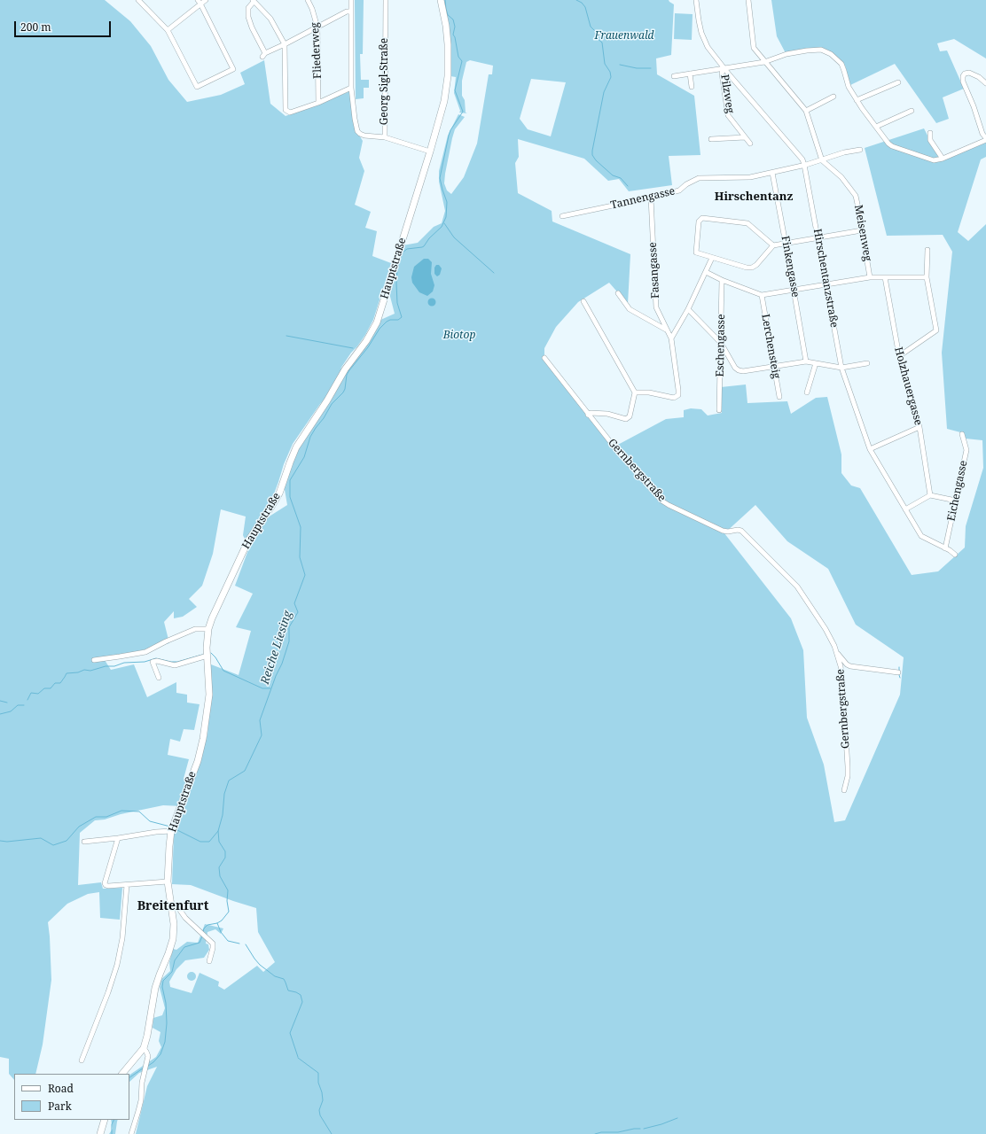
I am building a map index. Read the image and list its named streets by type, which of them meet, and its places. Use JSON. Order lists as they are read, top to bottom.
{
  "streets": {
    "main road": ["Hauptstraße"],
    "street": [
      "Fliederweg",
      "Georg Sigl-Straße",
      "Pilzweg",
      "Tannengasse",
      "Meisenweg",
      "Finkengasse",
      "Fasangasse",
      "Hirschentanzstraße",
      "Eschengasse",
      "Lerchensteig",
      "Holzhauergasse",
      "Gernbergstraße",
      "Eichengasse"
    ]
  },
  "crossings": [
    ["Georg Sigl-Straße", "Hauptstraße"],
    ["Pilzweg", "Hirschentanzstraße"],
    ["Tannengasse", "Finkengasse"],
    ["Tannengasse", "Fasangasse"],
    ["Tannengasse", "Hirschentanzstraße"],
    ["Hirschentanzstraße", "Eichengasse"]
  ],
  "districts": ["Hirschentanz", "Breitenfurt"],
  "water": ["Reiche Liesing"],
  "parks": ["Frauenwald", "Biotop"],
  "legend": ["Road", "Park"],
  "scale_bar": "200 m"
}
